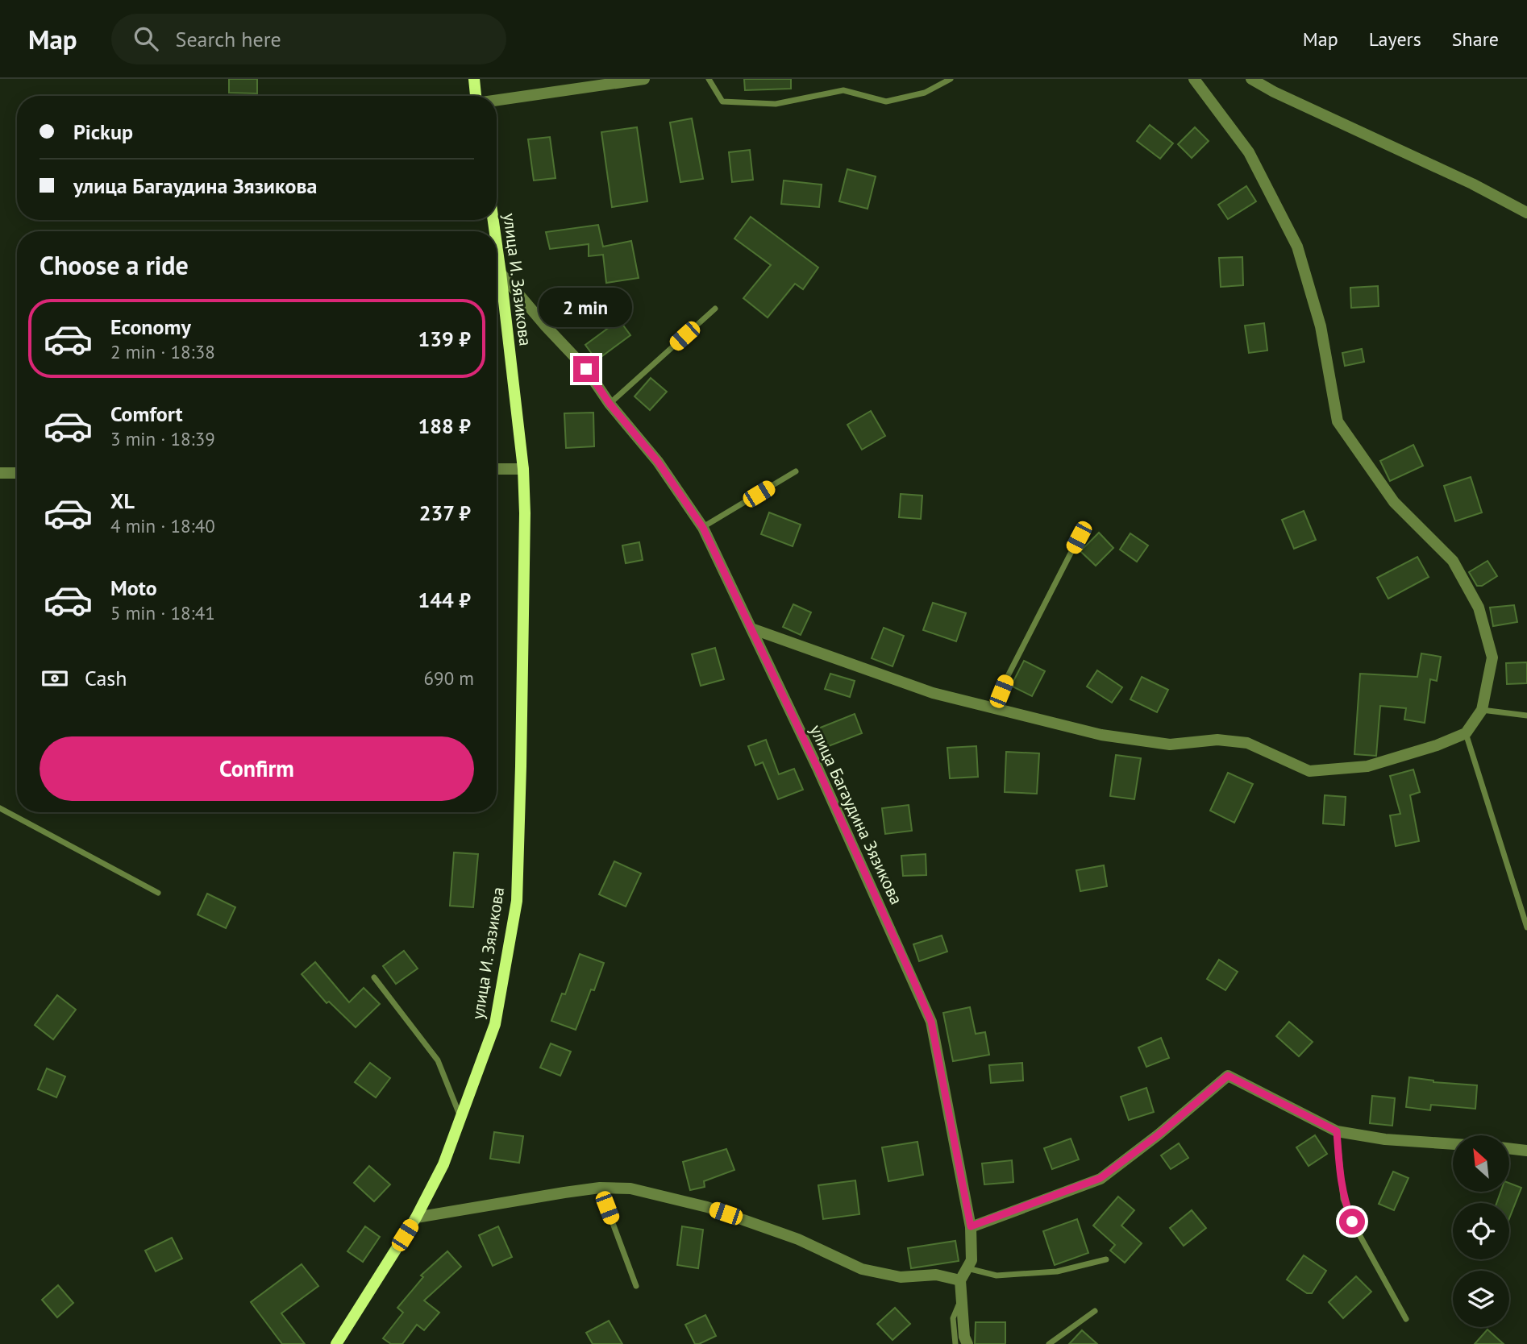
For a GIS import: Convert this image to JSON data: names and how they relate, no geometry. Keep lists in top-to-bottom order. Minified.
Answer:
{"streets":{"main road":["улица И. Зязикова"],"street":["улица Багаудина Зязикова"]},"crossings":[["улица И. Зязикова","улица Багаудина Зязикова"]],"north":"top left","page":{"header":"Map","search":"Search here","nav":["Map","Layers","Share"],"banner":["Pickup","улица Багаудина Зязикова"],"heading":"Choose a ride","bubble":"2 min","list":[{"name":"Economy","note":"2 min · 18:38","value":"139 ₽"},{"name":"Comfort","note":"3 min · 18:39","value":"188 ₽"},{"name":"XL","note":"4 min · 18:40","value":"237 ₽"},{"name":"Moto","note":"5 min · 18:41","value":"144 ₽"}],"pay":["Cash","690 m"],"buttons":"Confirm"}}
